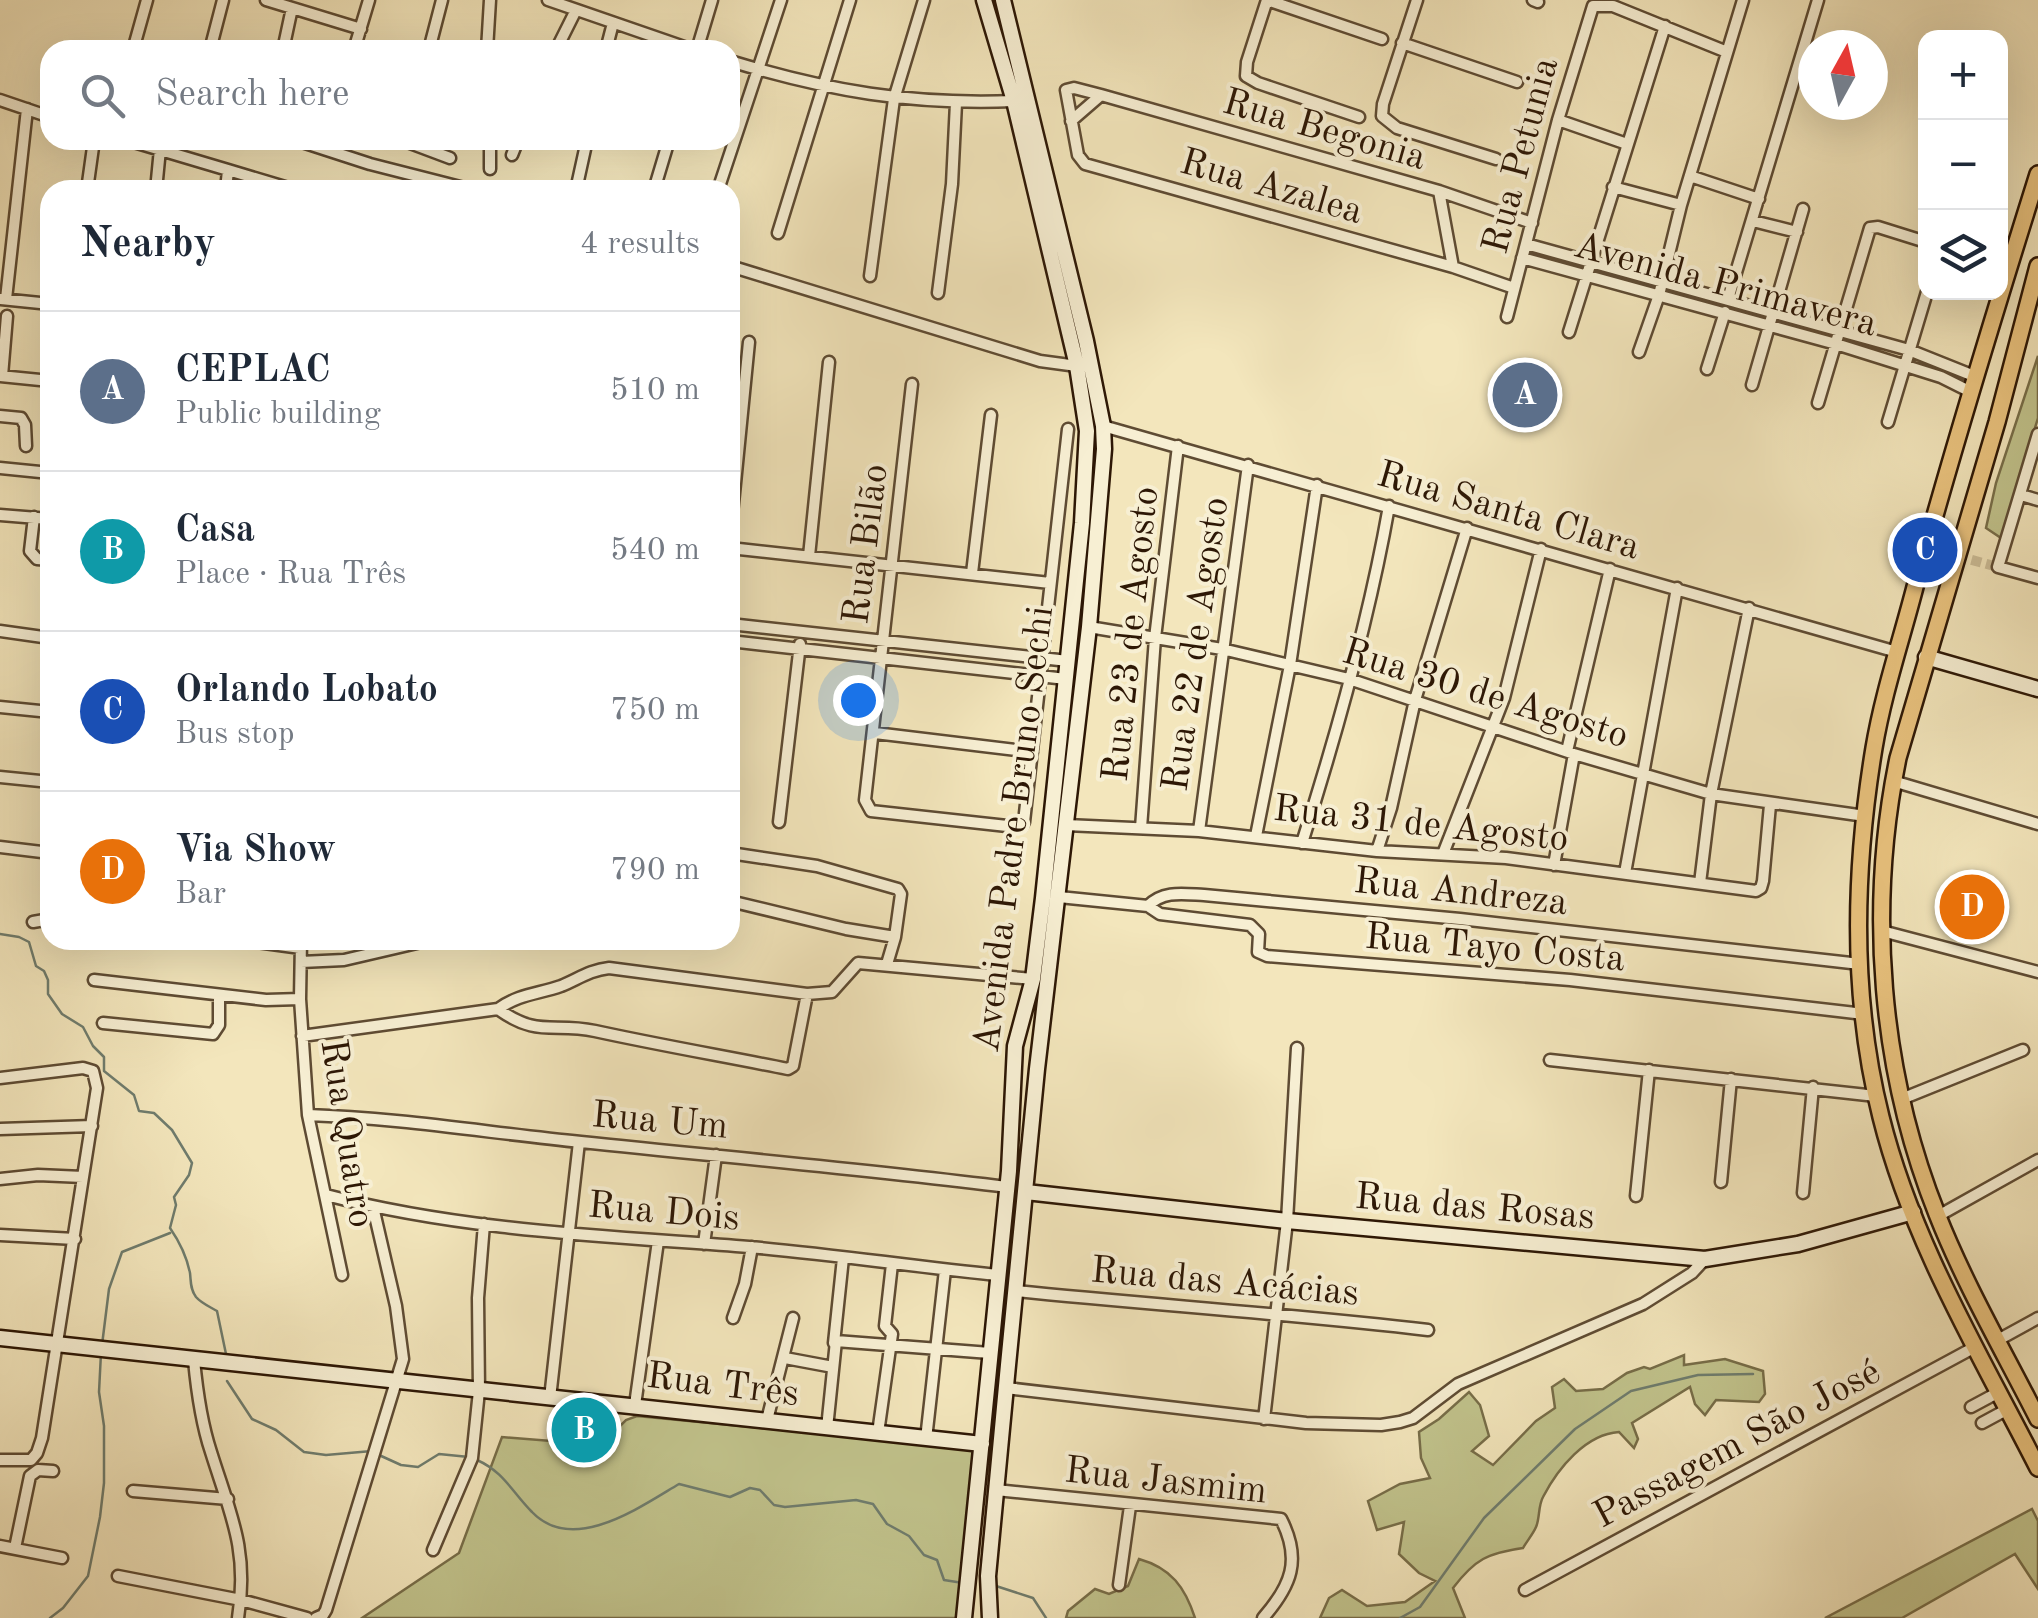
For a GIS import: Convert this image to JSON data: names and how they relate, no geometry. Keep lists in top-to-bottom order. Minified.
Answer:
{"streets":{"main road":["Avenida Padre Bruno Sechi","Rua das Rosas","Rua Três"],"street":["Rua Begonia","Rua Petunia","Rua Azalea","Avenida Primavera","Rua Santa Clara","Rua Bilão","Rua 23 de Agosto","Rua 22 de Agosto","Rua 30 de Agosto","Rua 31 de Agosto","Rua Andreza","Rua Tayo Costa","Rua Um","Rua Quatro","Rua Dois","Rua das Acácias","Passagem São José","Rua Jasmim"]},"crossings":[["Rua Begonia","Rua Petunia"],["Rua Begonia","Rua Azalea"],["Rua Petunia","Rua Azalea"],["Rua Petunia","Avenida Primavera"],["Rua Santa Clara","Rua 23 de Agosto"],["Rua Santa Clara","Rua 22 de Agosto"],["Rua Santa Clara","Avenida Padre Bruno Sechi"],["Rua 23 de Agosto","Rua 30 de Agosto"],["Rua 23 de Agosto","Rua 31 de Agosto"],["Rua 22 de Agosto","Rua 30 de Agosto"],["Rua 22 de Agosto","Rua 31 de Agosto"],["Rua 30 de Agosto","Rua 31 de Agosto"],["Rua 30 de Agosto","Avenida Padre Bruno Sechi"],["Rua 31 de Agosto","Avenida Padre Bruno Sechi"],["Avenida Padre Bruno Sechi","Rua Andreza"],["Avenida Padre Bruno Sechi","Rua Um"],["Avenida Padre Bruno Sechi","Rua das Rosas"],["Avenida Padre Bruno Sechi","Rua Dois"],["Avenida Padre Bruno Sechi","Rua das Acácias"],["Avenida Padre Bruno Sechi","Rua Três"],["Avenida Padre Bruno Sechi","Rua Jasmim"],["Rua Andreza","Rua Tayo Costa"],["Rua Um","Rua Quatro"],["Rua Quatro","Rua Dois"]],"north":"top","page":{"map_buttons":["+","−"],"search":"Search here","heading":["Nearby","4 results"],"list":[{"mark":"A","name":"CEPLAC","note":"Public building","value":"510 m"},{"mark":"B","name":"Casa","note":"Place · Rua Três","value":"540 m"},{"mark":"C","name":"Orlando Lobato","note":"Bus stop","value":"750 m"},{"mark":"D","name":"Via Show","note":"Bar","value":"790 m"}],"pins":["A","C","D","B"]}}
